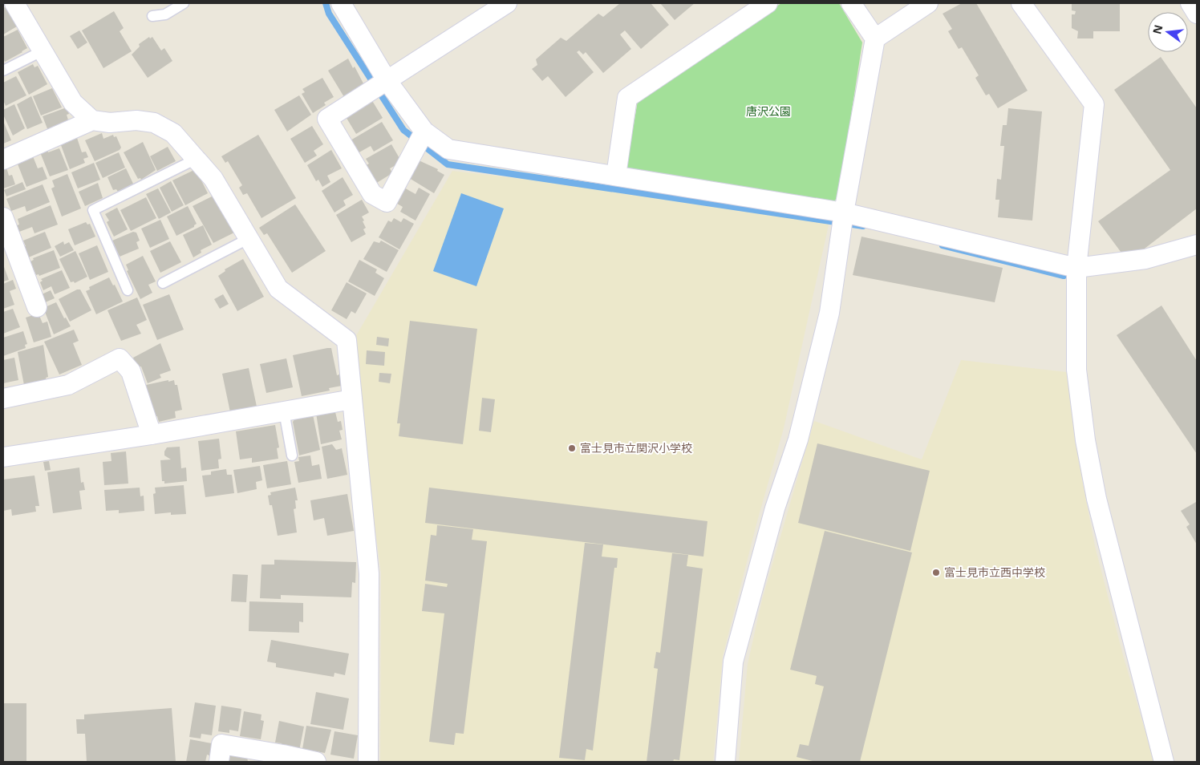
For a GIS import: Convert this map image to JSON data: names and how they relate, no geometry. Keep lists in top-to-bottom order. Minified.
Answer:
{"parks":["唐沢公園"],"places":["富士見市立関沢小学校","富士見市立西中学校"],"north":"left"}
